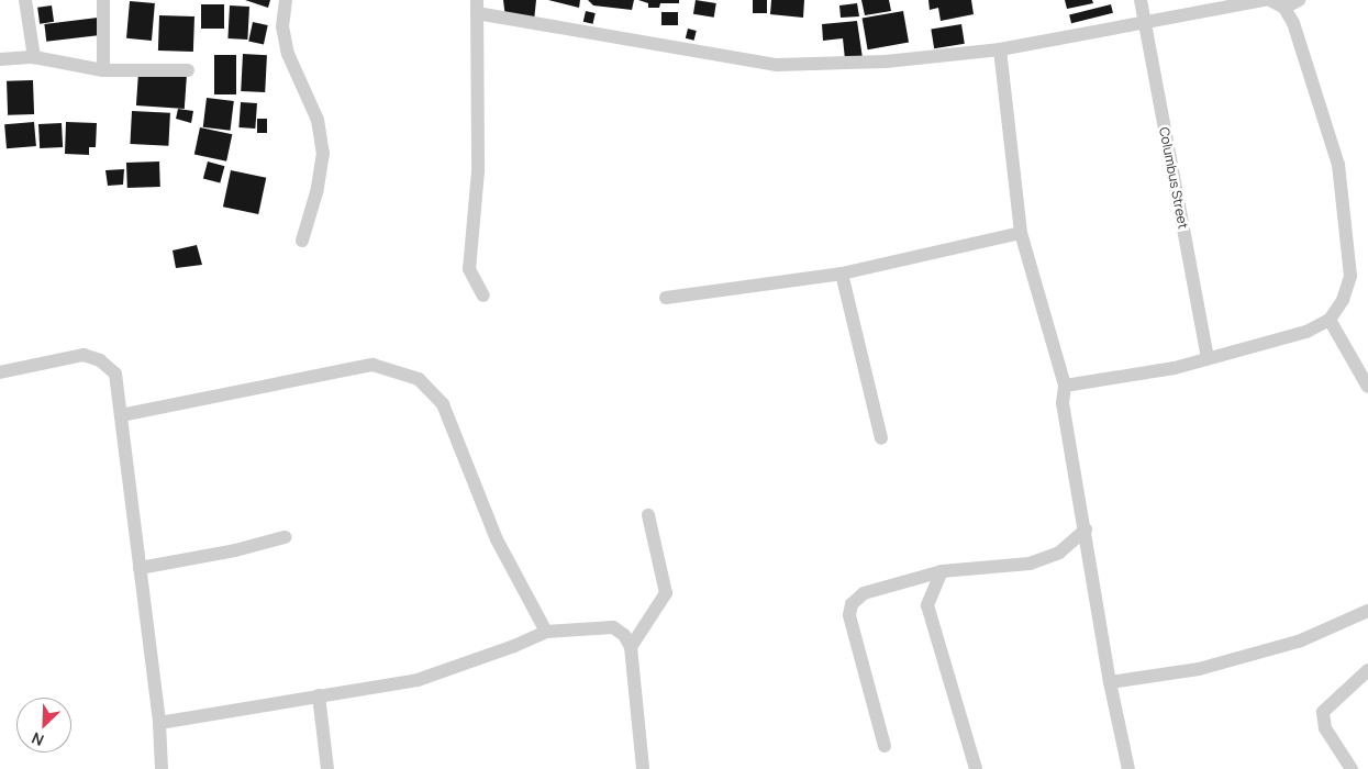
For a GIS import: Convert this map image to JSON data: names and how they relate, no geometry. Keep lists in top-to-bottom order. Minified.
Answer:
{"streets":{"street":["Columbus Street"]},"north":"bottom left"}
